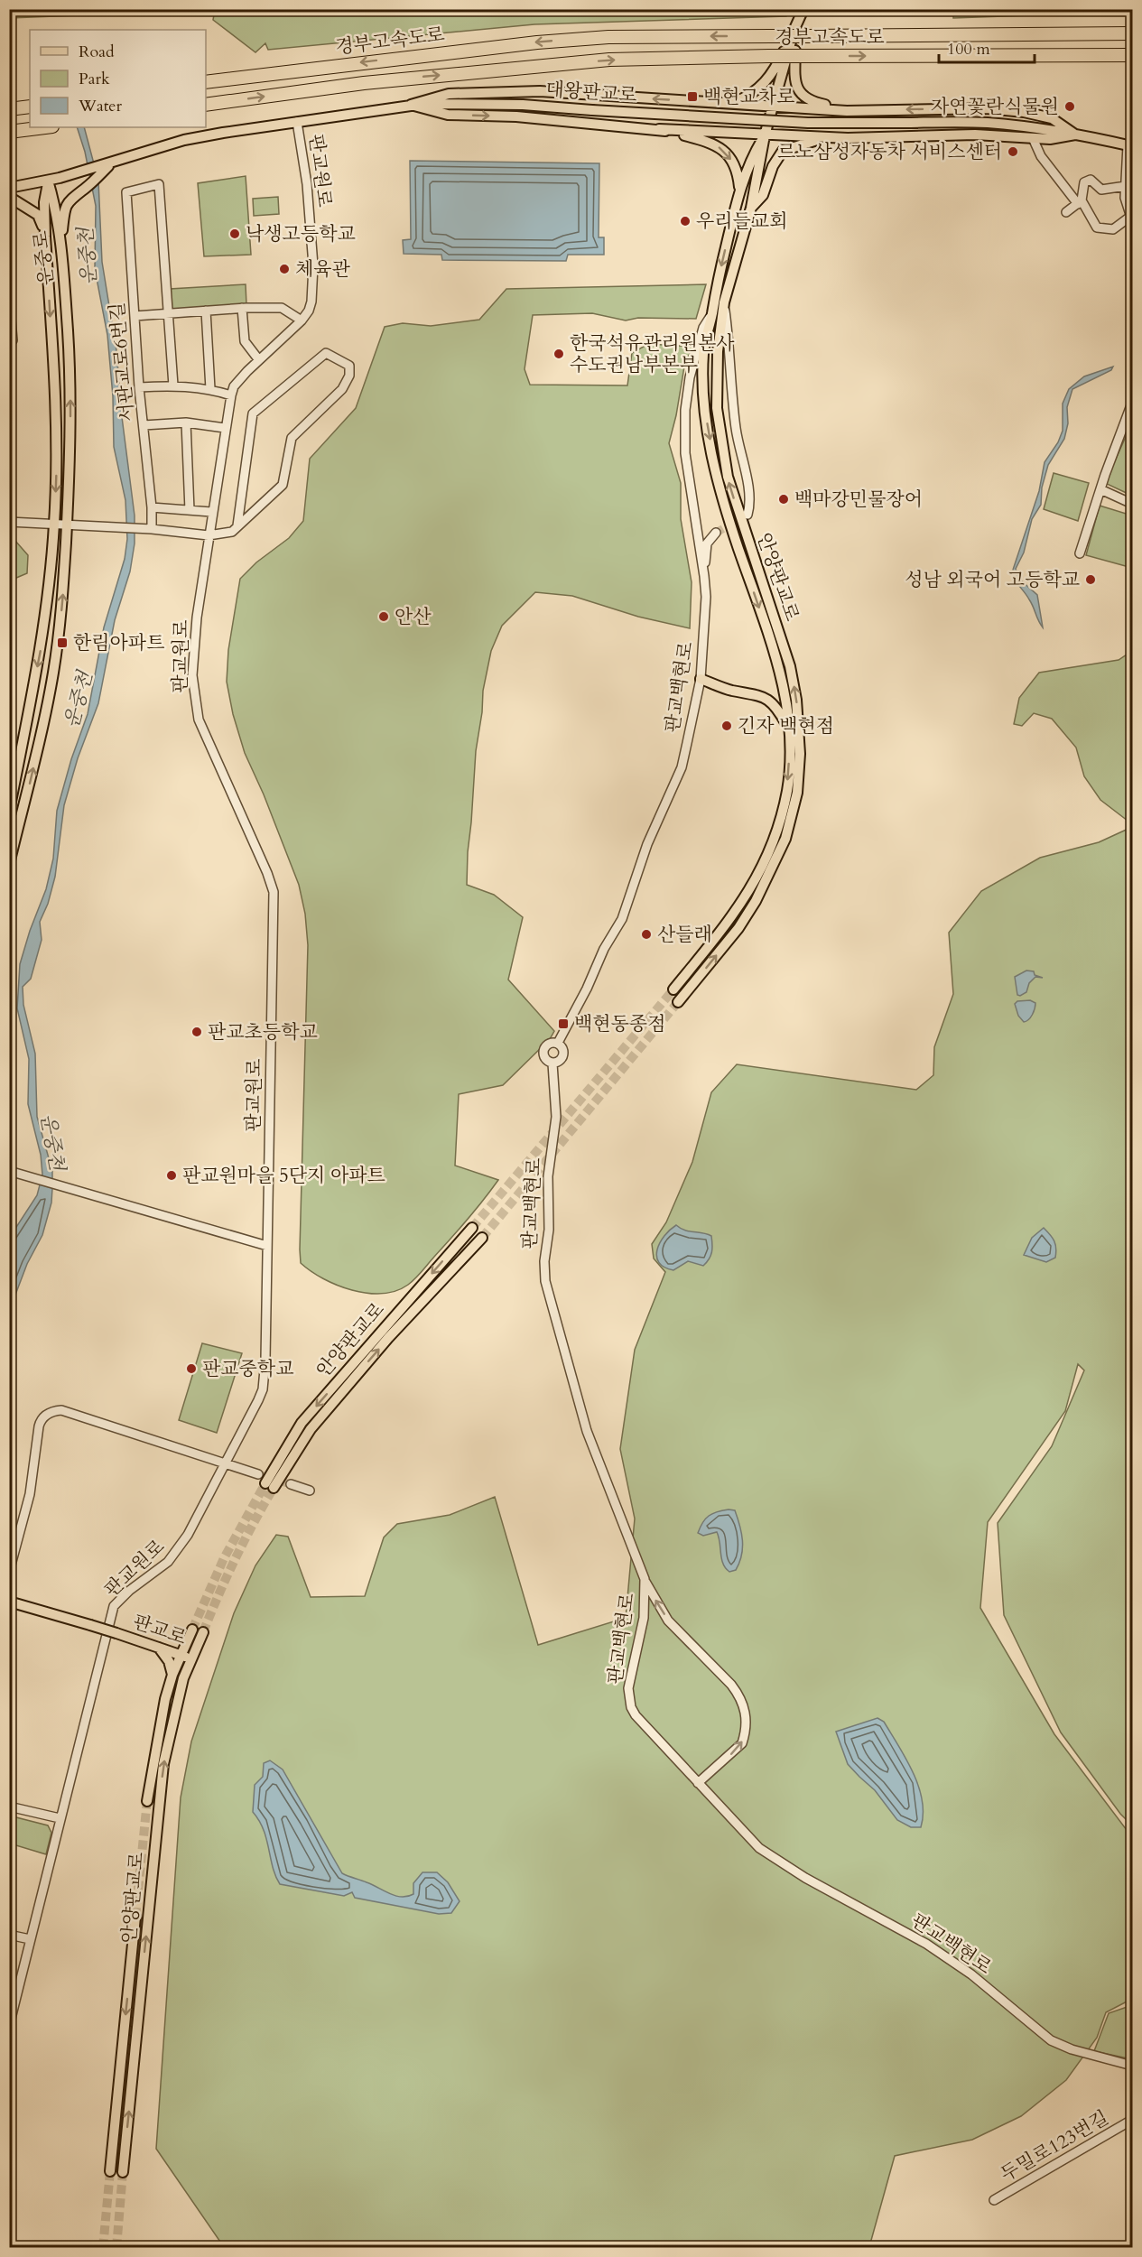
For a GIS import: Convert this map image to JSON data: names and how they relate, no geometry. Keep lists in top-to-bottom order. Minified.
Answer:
{"streets":{"highway":["경부고속도로"],"main road":["대왕판교로","운중로","안양판교로","판교로"],"street":["판교원로","서판교로6번길","판교백현로","두밀로123번길"]},"crossings":[["대왕판교로","판교원로"],["대왕판교로","운중로"],["대왕판교로","안양판교로"],["안양판교로","판교백현로"],["안양판교로","판교로"]],"water":["운중천"],"places":{"transit":["백현교차로","한림아파트","백현동종점"],"other":["자연꽃란식물원","르노삼성자동차 서비스센터","우리들교회","낙생고등학교","체육관","한국석유관리원본사 수도권남부본부","백마강민물장어","성남 외국어 고등학교","안산","긴자 백현점","산들래","판교초등학교","판교원마을 5단지 아파트","판교중학교"]},"legend":["Road","Park","Water"],"scale_bar":"100 m"}
